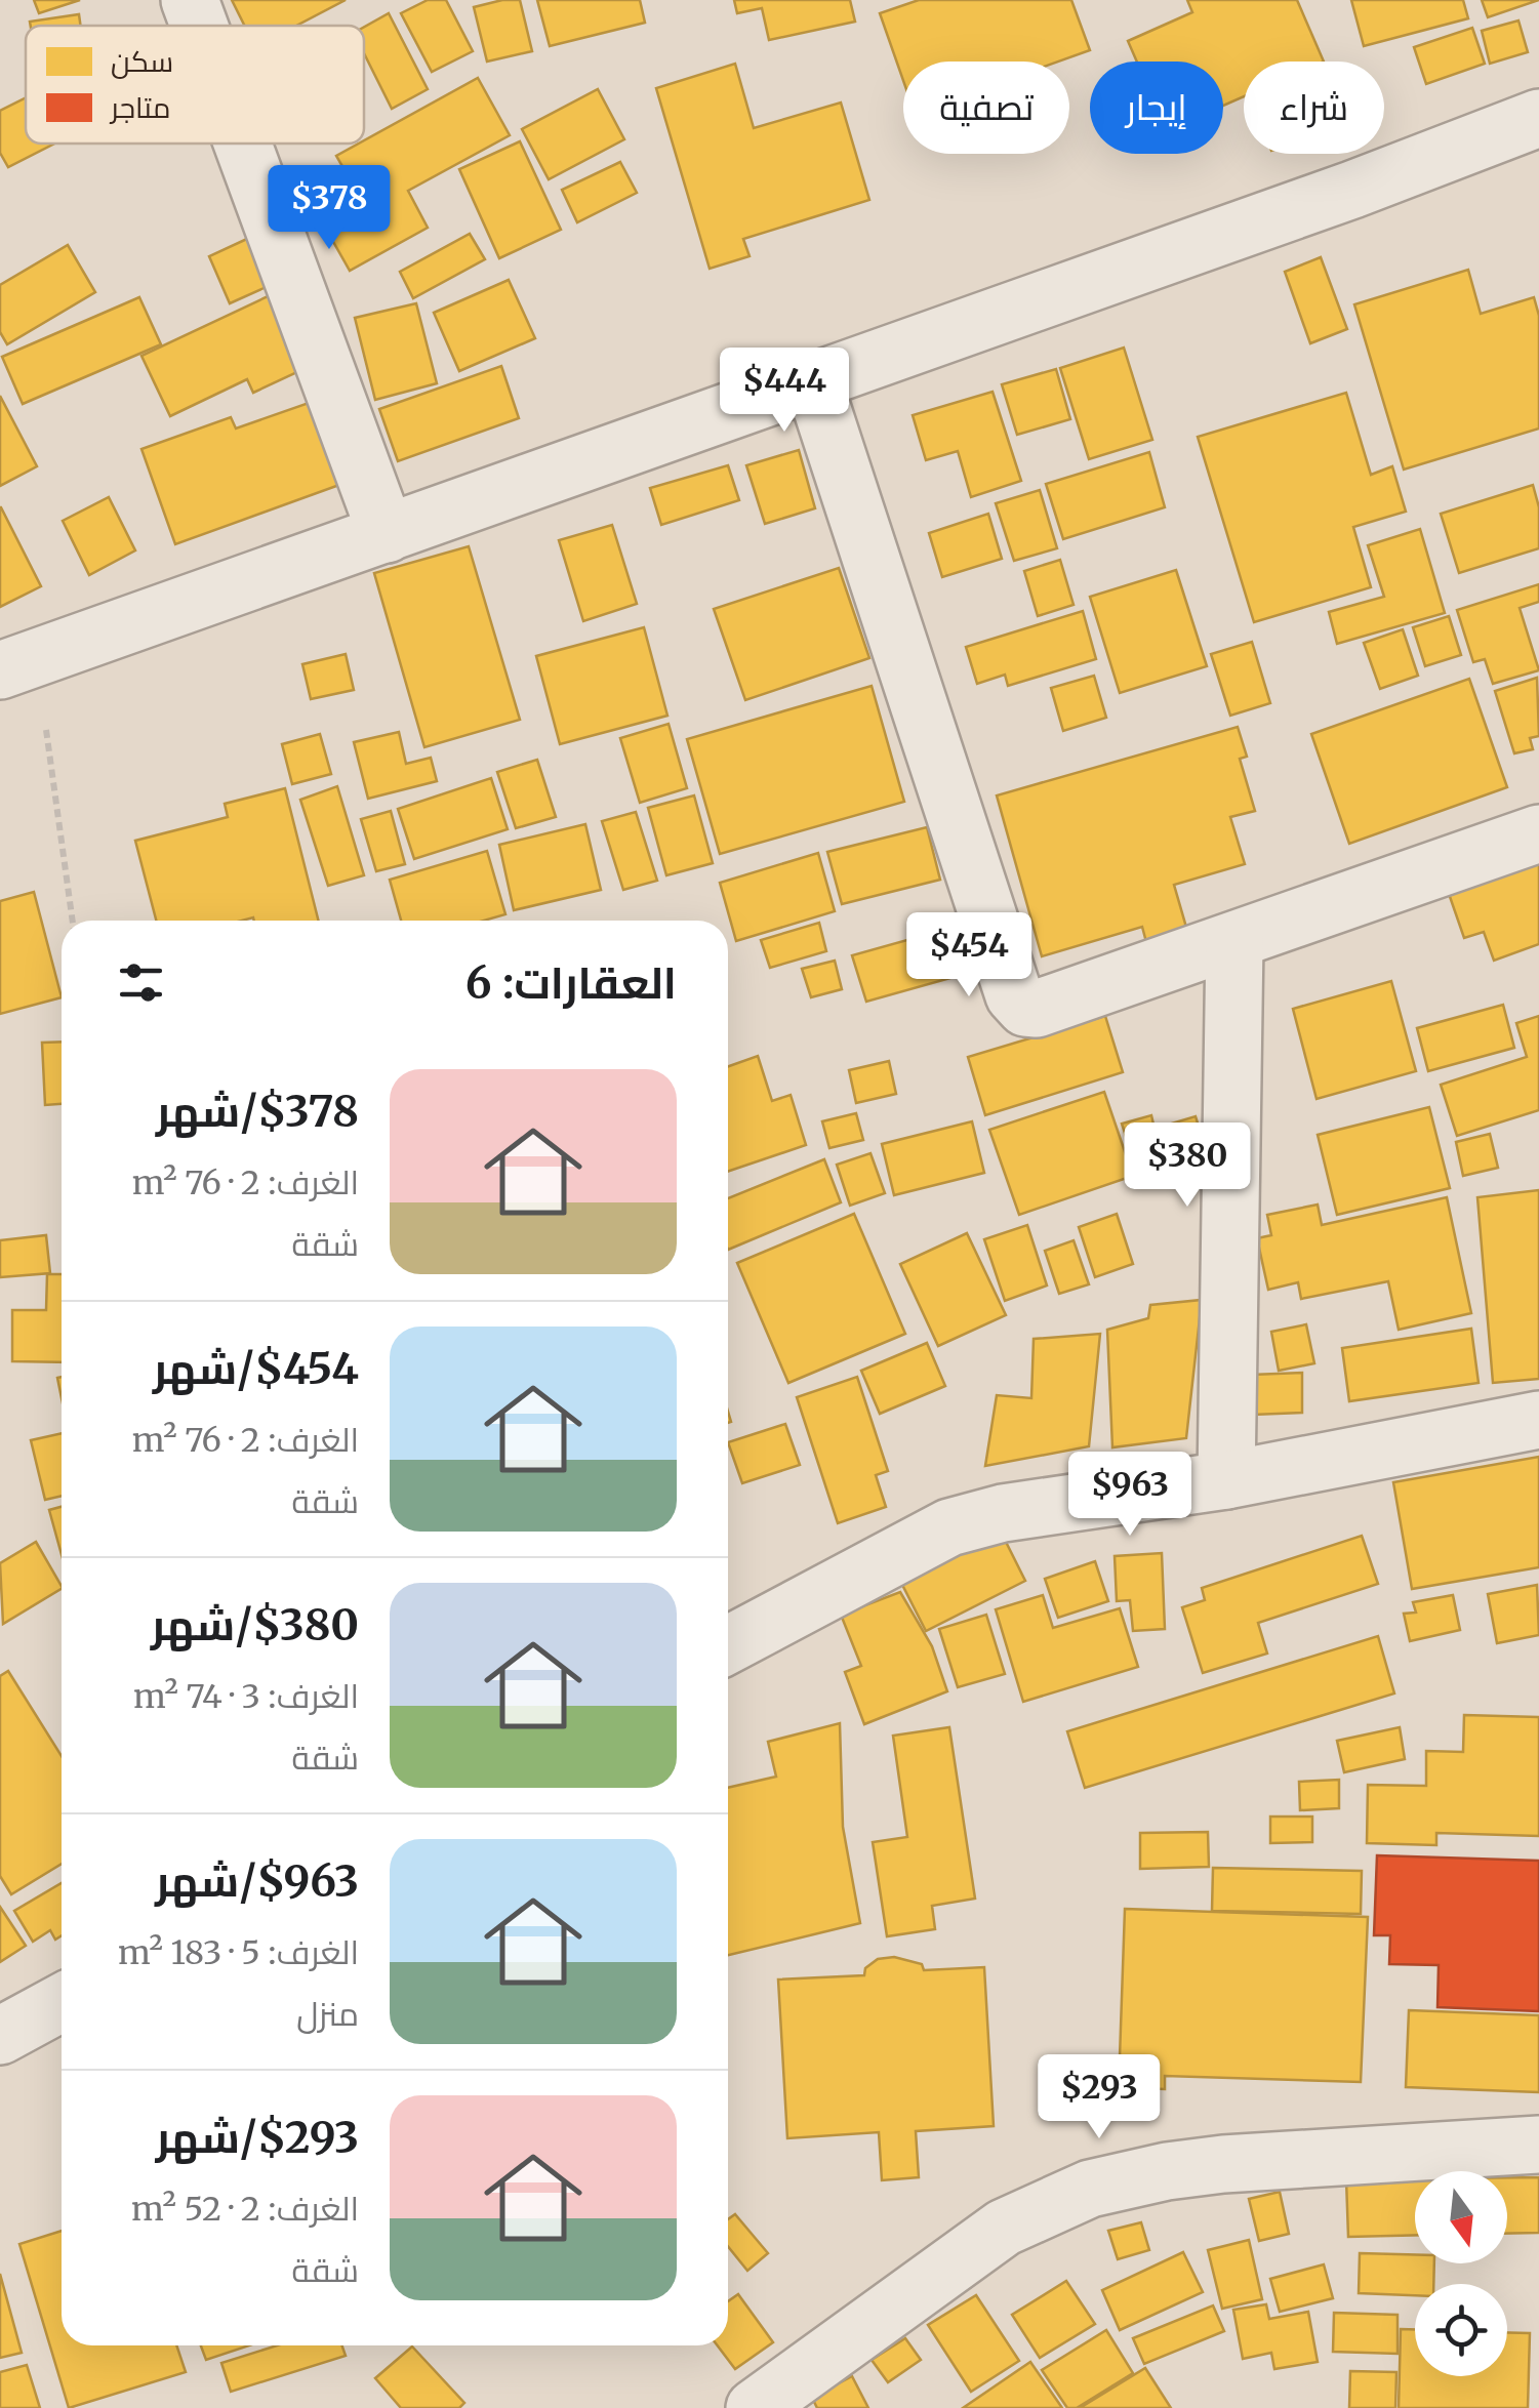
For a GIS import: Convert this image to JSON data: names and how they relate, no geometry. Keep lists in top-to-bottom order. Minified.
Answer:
{"legend":["سكن","متاجر"],"north":"bottom","page":{"chip":["شراء","إيجار","تصفية"],"price":["$378","$444","$454","$380","$963","$293"],"heading":"العقارات: 6","list":[{"name":"$378/شهر","note":"الغرف: 2 · 76 m² · شقة"},{"name":"$454/شهر","note":"الغرف: 2 · 76 m² · شقة"},{"name":"$380/شهر","note":"الغرف: 3 · 74 m² · شقة"},{"name":"$963/شهر","note":"الغرف: 5 · 183 m² · منزل"},{"name":"$293/شهر","note":"الغرف: 2 · 52 m² · شقة"}]}}
